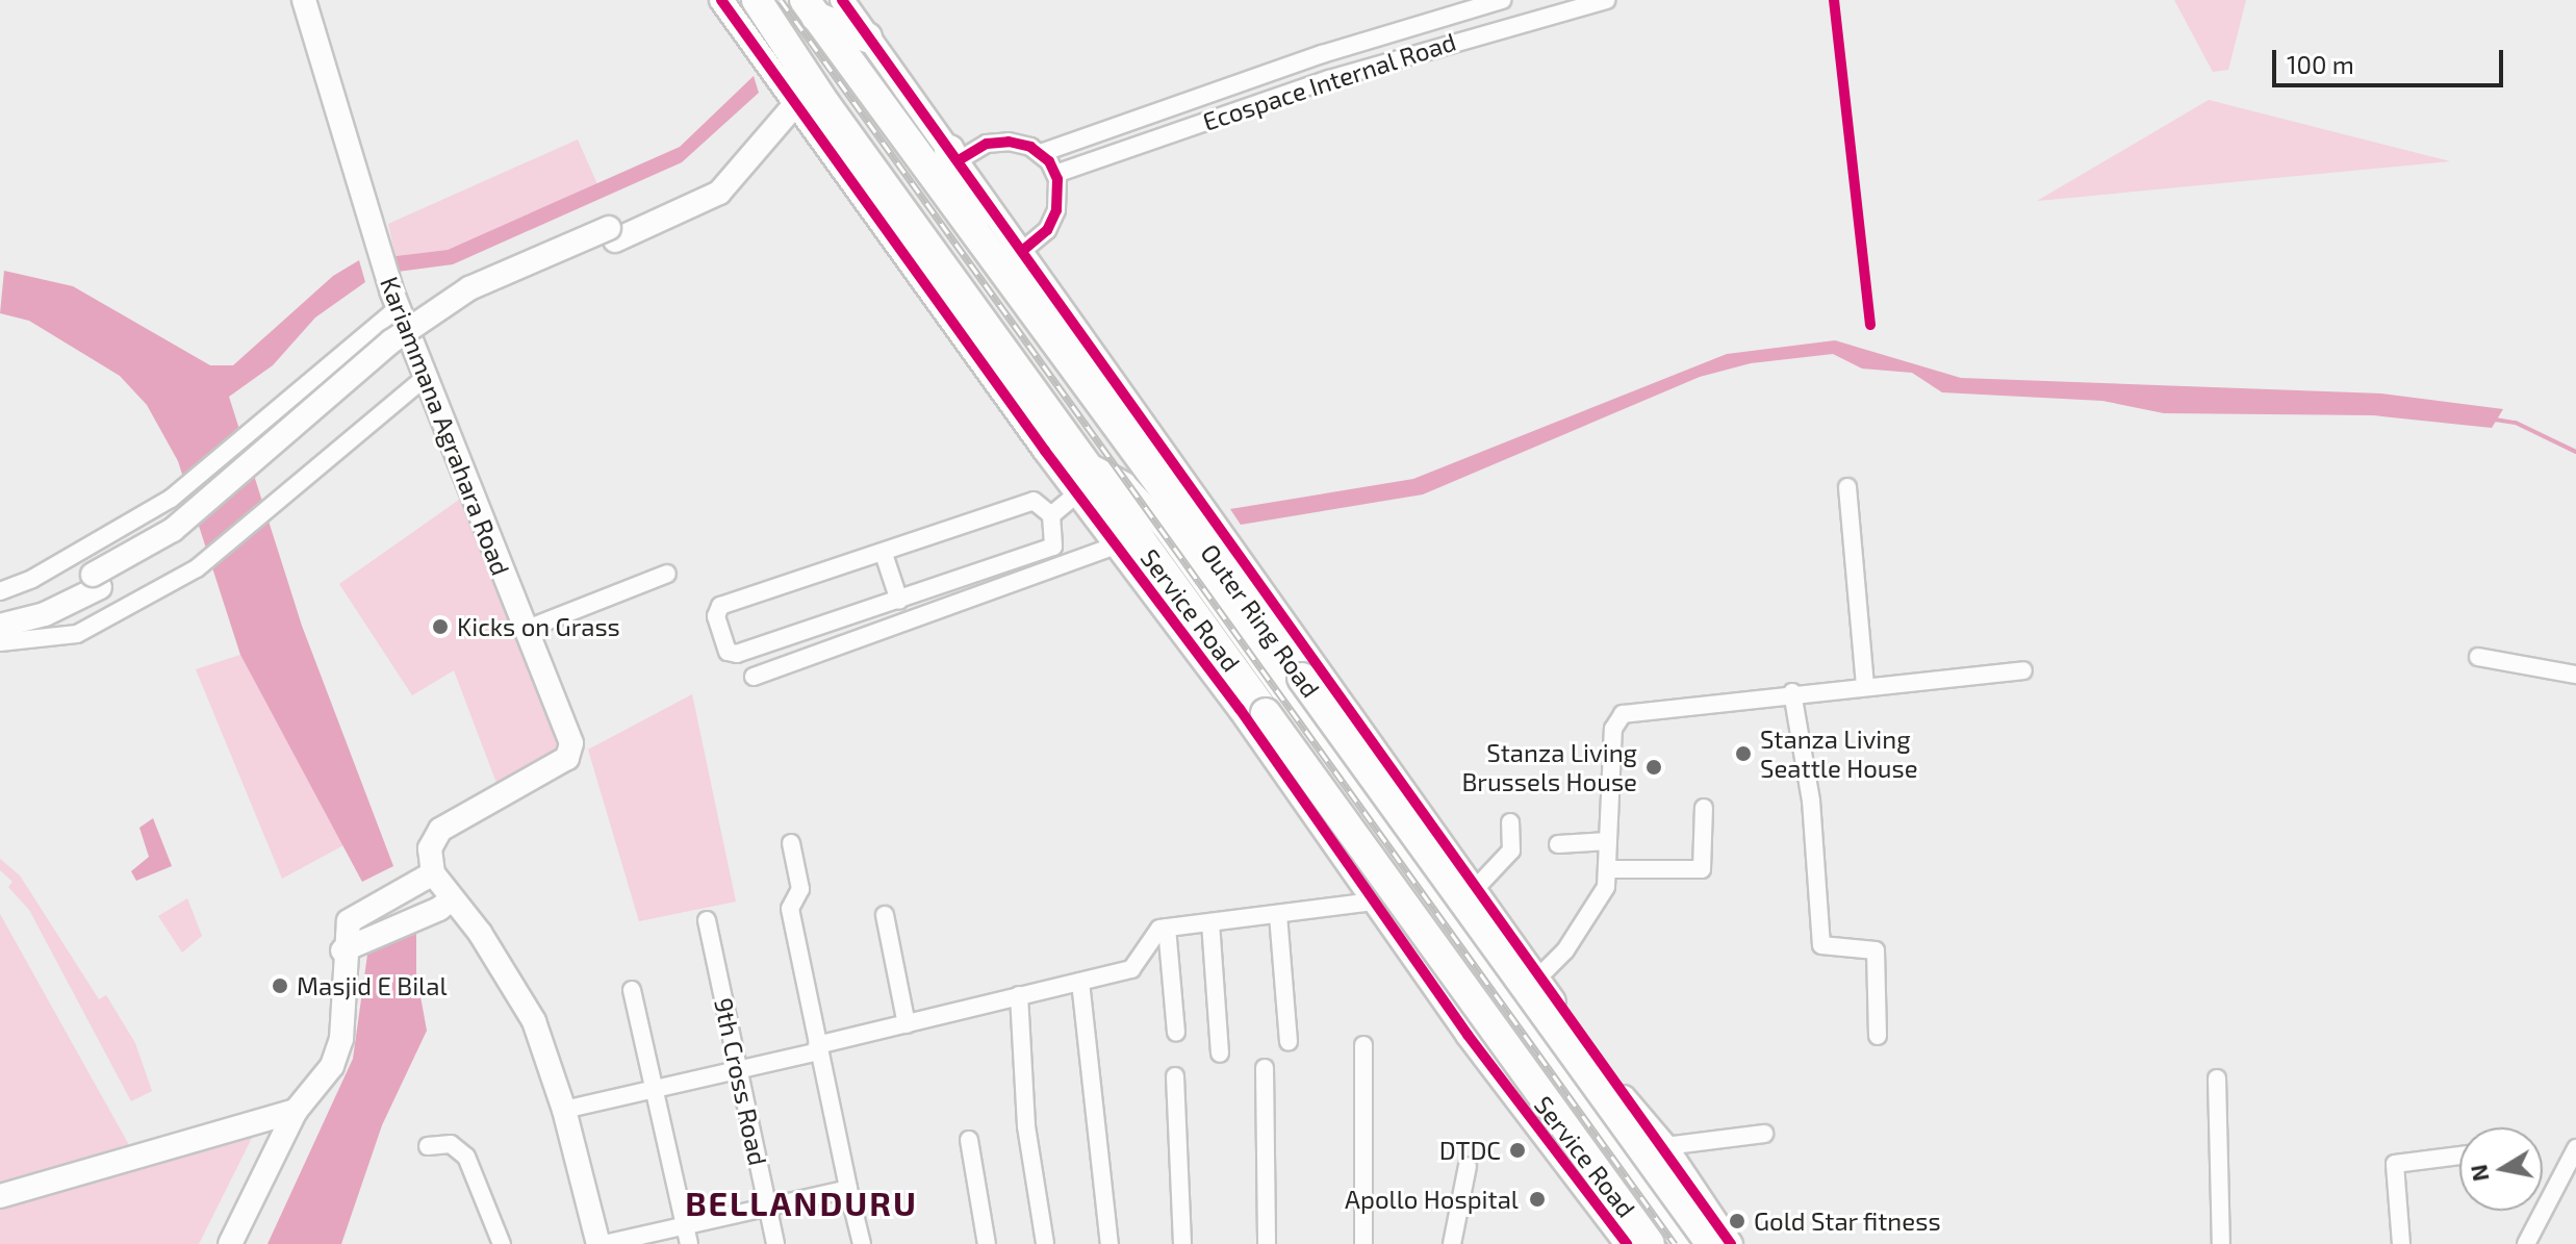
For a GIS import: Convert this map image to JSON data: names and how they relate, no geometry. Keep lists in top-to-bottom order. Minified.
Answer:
{"streets":{"highway":["Outer Ring Road"],"street":["Ecospace Internal Road","Kariammana Agrahara Road","Service Road","9th Cross Road"]},"crossings":[["Service Road","Outer Ring Road"]],"districts":["BELLANDURU"],"places":["Kicks on Grass","Stanza Living Seattle House","Stanza Living Brussels House","Masjid E Bilal","DTDC","Apollo Hospital","Gold Star fitness"],"scale_bar":"100 m","north":"left"}
